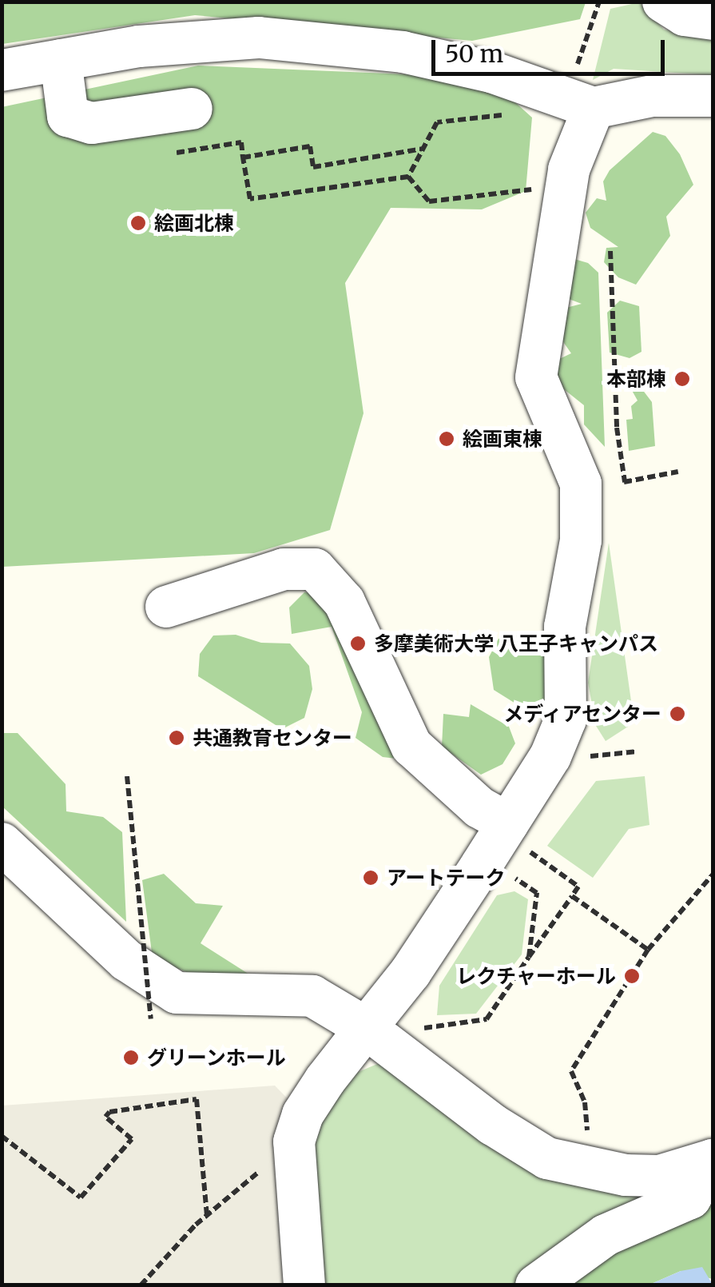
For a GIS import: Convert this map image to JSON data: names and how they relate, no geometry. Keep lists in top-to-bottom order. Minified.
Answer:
{"places":["絵画北棟","本部棟","絵画東棟","多摩美術大学 八王子キャンパス","メディアセンター","共通教育センター","アートテーク","レクチャーホール","グリーンホール"],"scale_bar":"50 m"}
